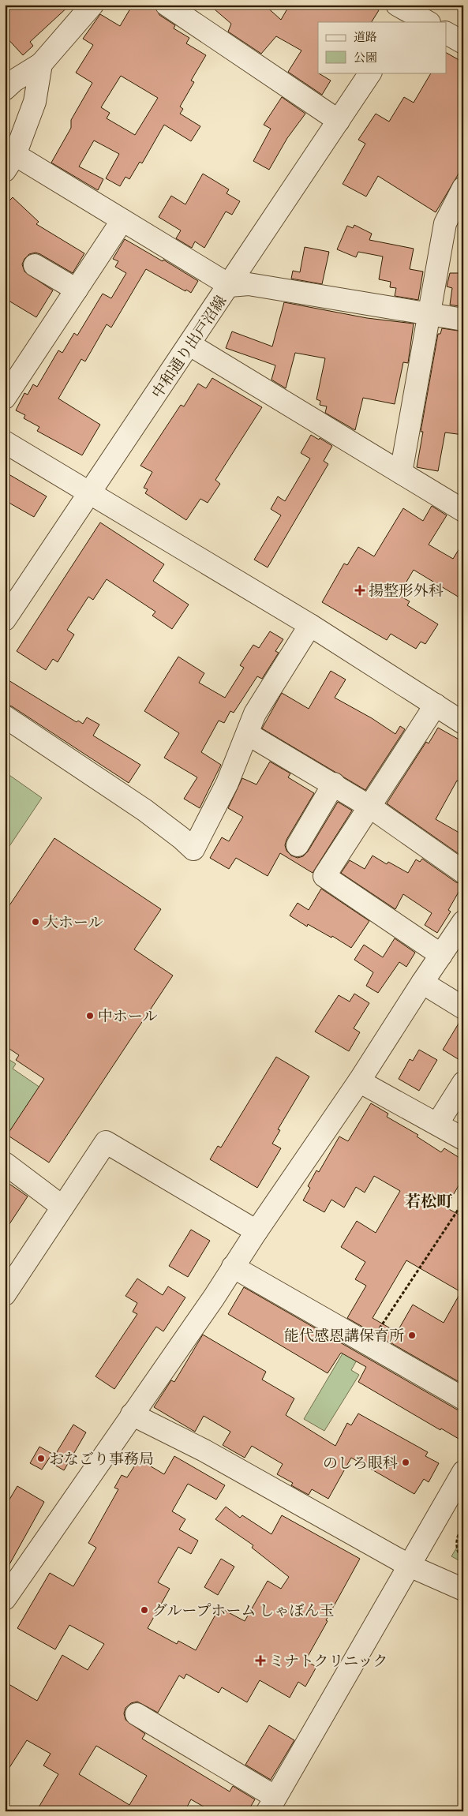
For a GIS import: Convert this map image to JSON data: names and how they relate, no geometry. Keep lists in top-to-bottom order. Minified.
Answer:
{"streets":{"street":["中和通り出戸沼線"]},"districts":["若松町"],"places":{"health":["揚整形外科","ミナトクリニック"],"other":["大ホール","中ホール","能代感恩講保育所","おなごり事務局","のしろ眼科","グループホーム しゃぼん玉"]},"legend":["道路","公園"]}
